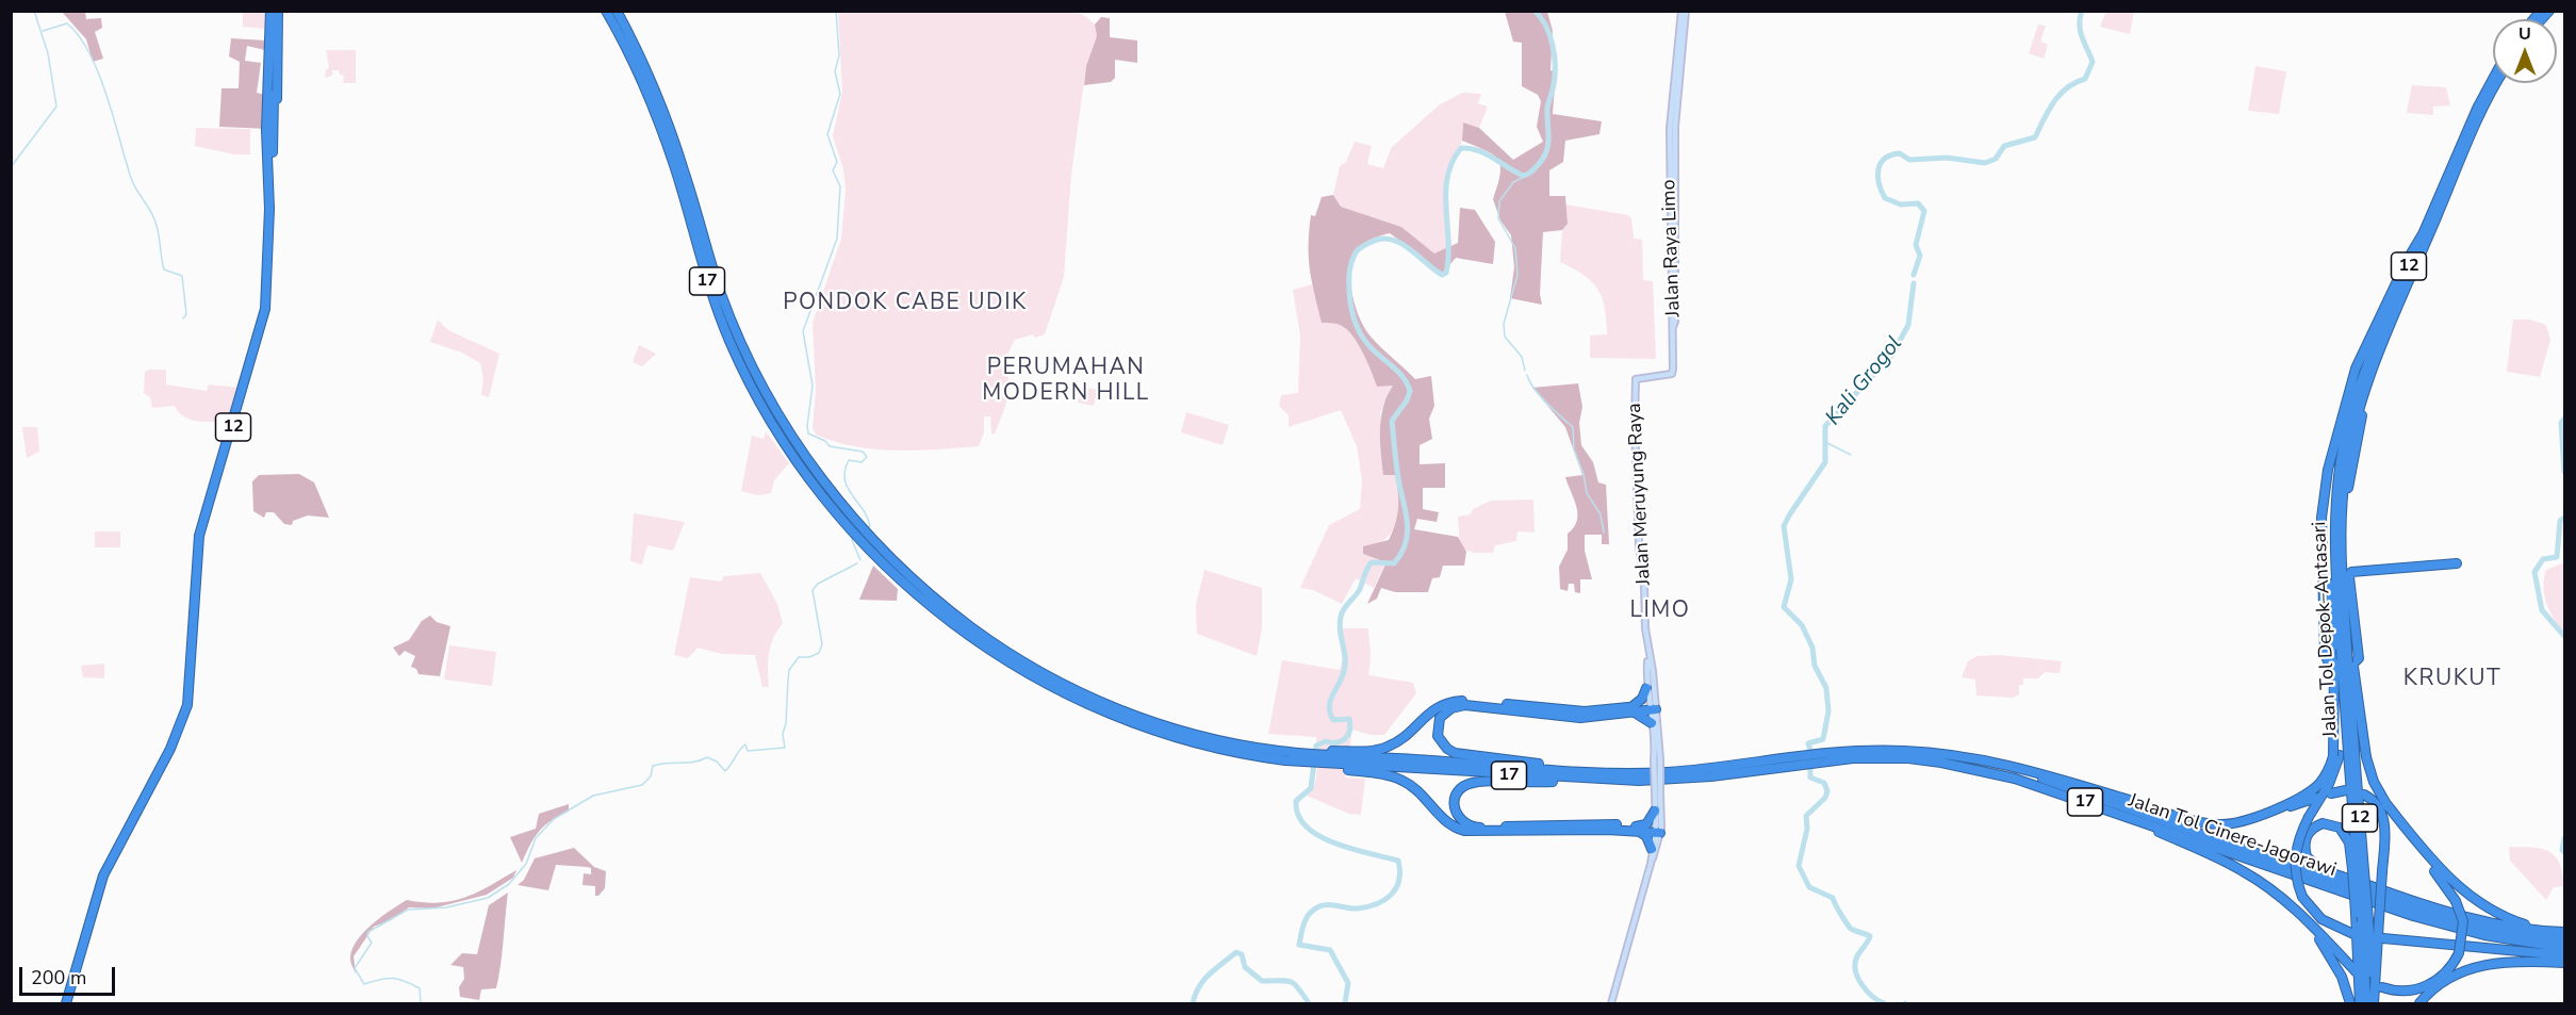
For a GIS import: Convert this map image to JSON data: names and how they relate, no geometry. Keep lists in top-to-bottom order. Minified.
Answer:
{"streets":{"highway":["12","17","Jalan Tol Depok–Antasari","Jalan Tol Cinere-Jagorawi"],"main road":["Jalan Raya Limo","Jalan Meruyung Raya"]},"crossings":[["Jalan Raya Limo","Jalan Meruyung Raya"],["17","Jalan Tol Cinere-Jagorawi"]],"districts":["PONDOK CABE UDIK","PERUMAHAN MODERN HILL","LIMO","KRUKUT"],"water":["Kali Grogol"],"scale_bar":"200 m","north":"top"}
